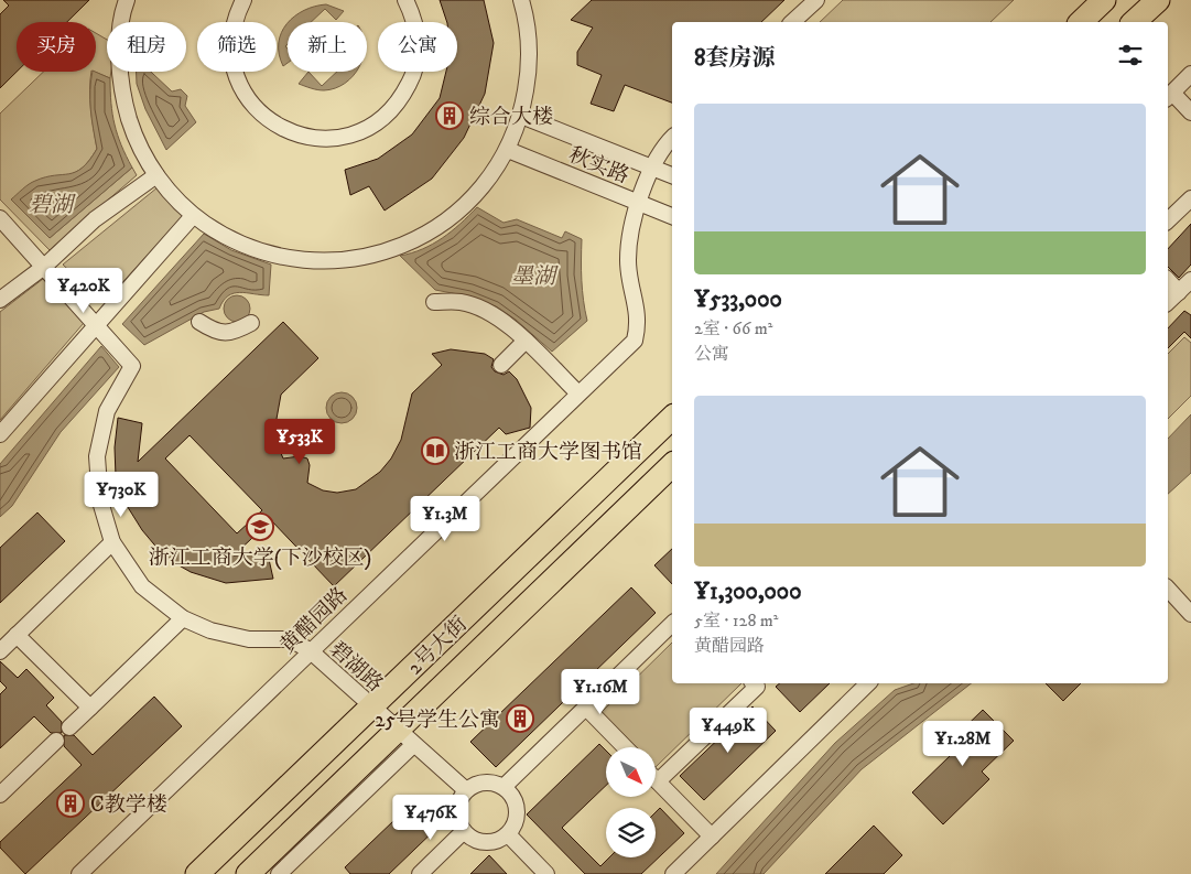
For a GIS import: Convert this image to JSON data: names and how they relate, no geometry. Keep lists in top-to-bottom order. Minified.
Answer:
{"streets":{"main road":["2号大街"],"street":["秋实路","黄醋园路","碧湖路"]},"crossings":[["秋实路","黄醋园路"],["黄醋园路","碧湖路"],["2号大街","碧湖路"]],"water":["碧湖","墨湖"],"places":{"building":["综合大楼","25号学生公寓","C教学楼"],"library":["浙江工商大学图书馆"],"school or university":["浙江工商大学(下沙校区)"]},"north":"bottom right","page":{"chip":["买房","租房","筛选","新上","公寓"],"heading":"8套房源","list":[{"name":"¥533,000","note":"2室 · 66 m² · 公寓"},{"name":"¥1,300,000","note":"5室 · 128 m² · 黄醋园路"}],"price":["¥420K","¥533K","¥730K","¥1.3M","¥1.16M","¥449K","¥1.28M","¥476K"]}}
